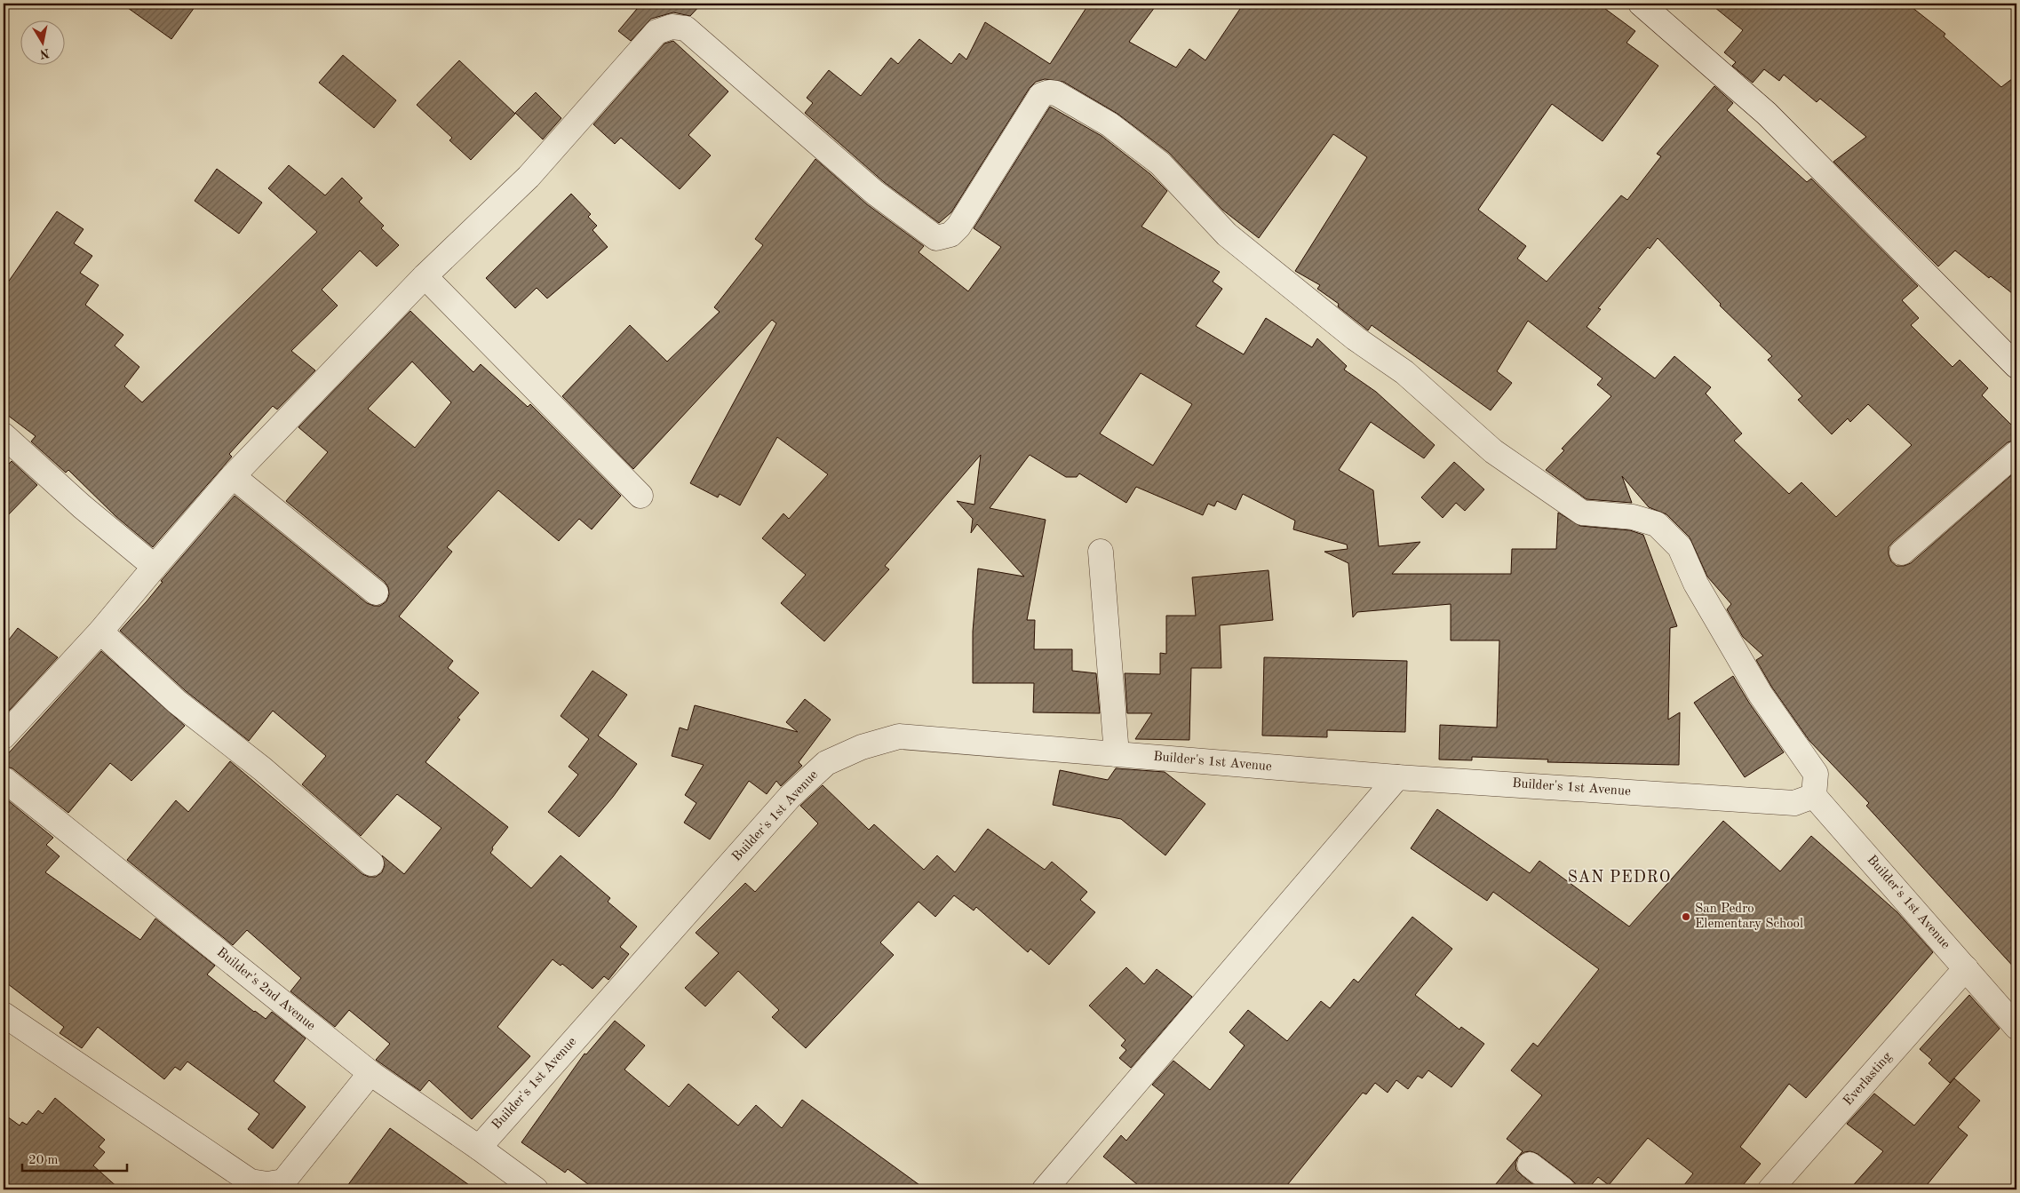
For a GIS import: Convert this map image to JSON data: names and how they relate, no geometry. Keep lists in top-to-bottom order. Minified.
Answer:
{"streets":{"street":["Builder's 1st Avenue","Builder's 2nd Avenue","Everlasting"]},"crossings":[["Builder's 1st Avenue","Builder's 2nd Avenue"],["Builder's 1st Avenue","Everlasting"]],"districts":["SAN PEDRO"],"places":["San Pedro Elementary School"],"scale_bar":"20 m","north":"bottom"}
